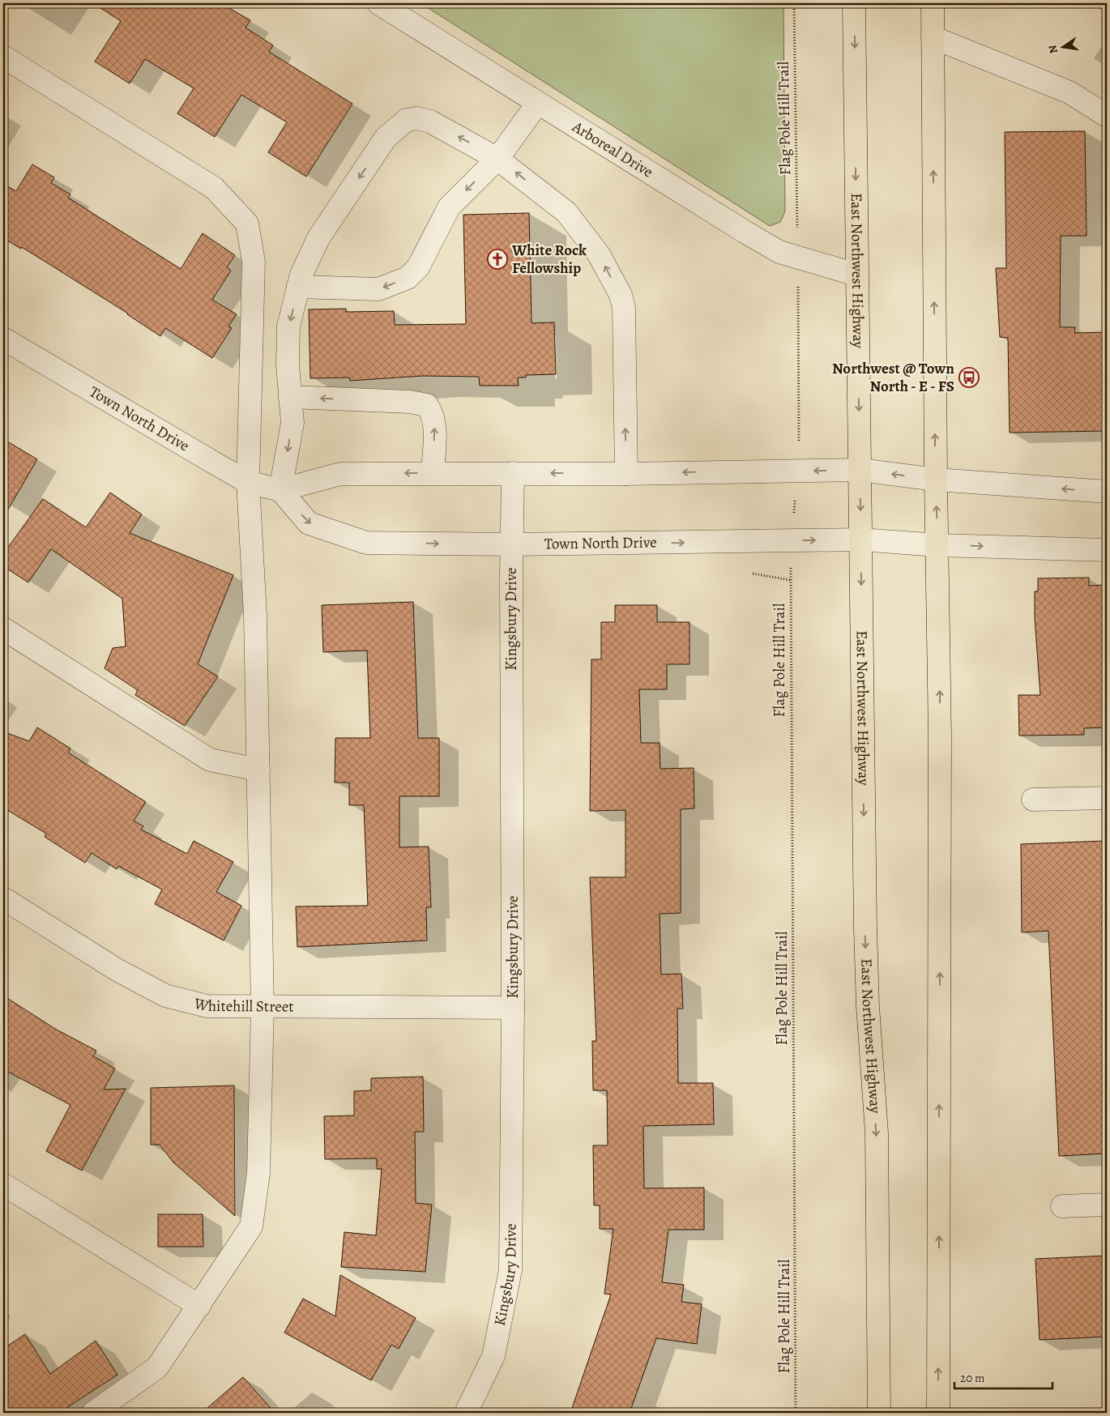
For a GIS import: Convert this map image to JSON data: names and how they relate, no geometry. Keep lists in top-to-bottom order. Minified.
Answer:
{"streets":{"main road":["East Northwest Highway"],"street":["Arboreal Drive","Town North Drive","Kingsbury Drive","Whitehill Street"],"path":["Flag Pole Hill Trail"]},"crossings":[["Flag Pole Hill Trail","Town North Drive"],["Arboreal Drive","East Northwest Highway"],["East Northwest Highway","Town North Drive"],["Town North Drive","Kingsbury Drive"],["Kingsbury Drive","Whitehill Street"]],"places":{"church":["White Rock Fellowship"],"bus stop":["Northwest @ Town North - E - FS"]},"scale_bar":"20 m","north":"left"}
